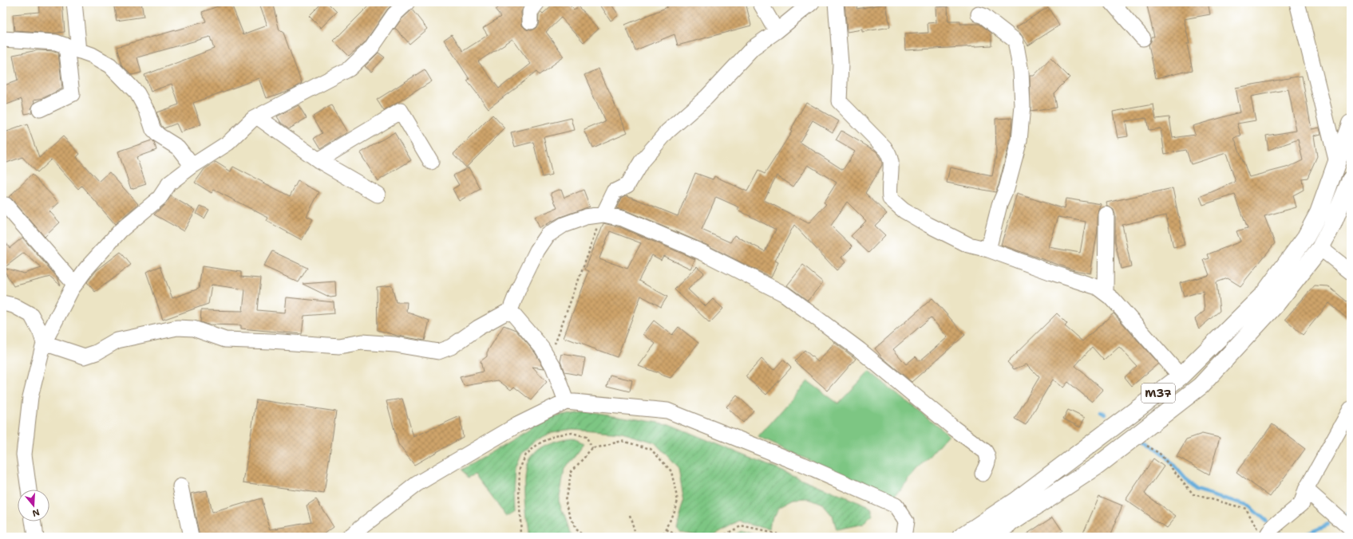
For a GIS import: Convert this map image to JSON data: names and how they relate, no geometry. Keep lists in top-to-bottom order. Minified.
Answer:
{"streets":{"main road":["M37"]},"north":"bottom"}
